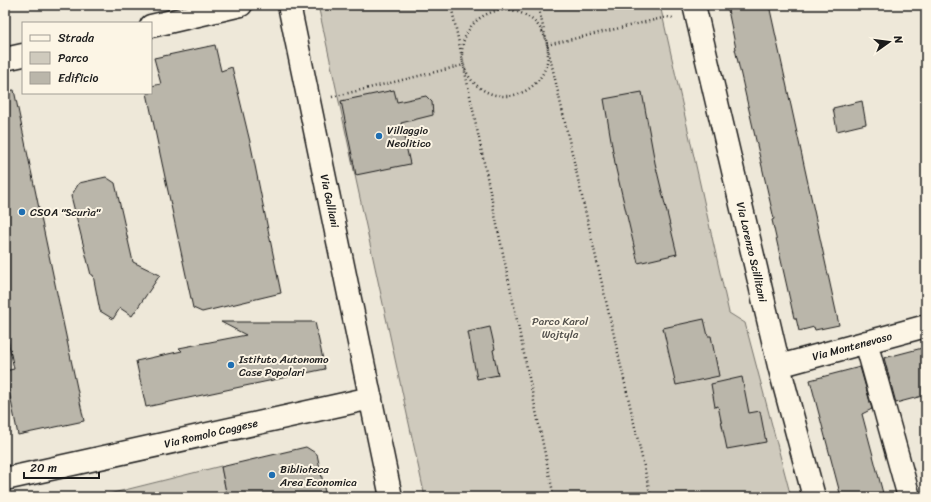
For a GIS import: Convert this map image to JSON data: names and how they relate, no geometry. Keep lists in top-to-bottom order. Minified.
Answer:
{"streets":{"street":["Via Galliani","Via Lorenzo Scillitani","Via Montenevoso","Via Romolo Caggese"]},"crossings":[["Via Galliani","Via Romolo Caggese"],["Via Lorenzo Scillitani","Via Montenevoso"]],"parks":["Parco Karol Wojtyla"],"places":["Villaggio Neolitico","CSOA \"Scurìa\"","Istituto Autonomo Case Popolari","Biblioteca Area Economica"],"legend":["Strada","Parco","Edificio"],"scale_bar":"20 m","north":"right"}
